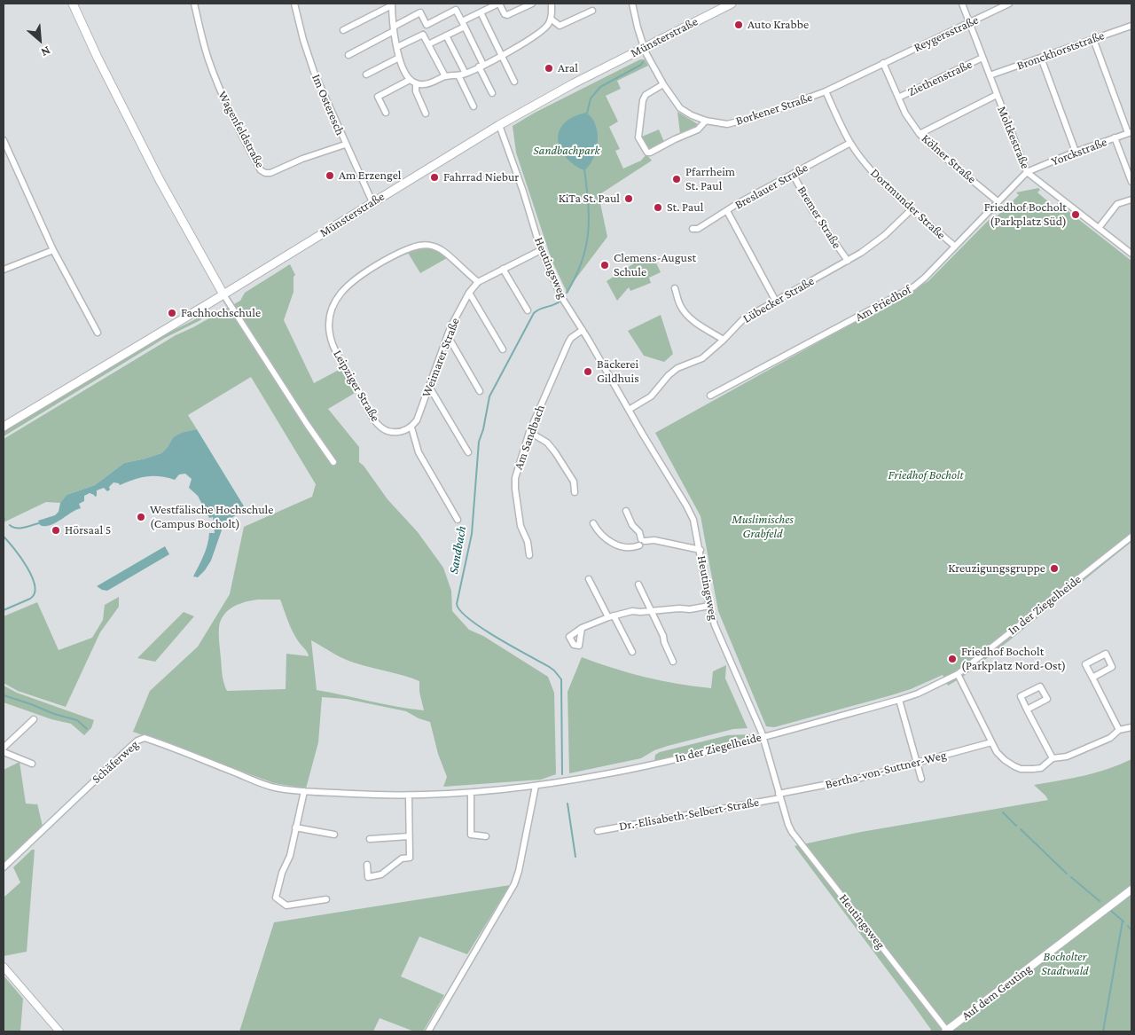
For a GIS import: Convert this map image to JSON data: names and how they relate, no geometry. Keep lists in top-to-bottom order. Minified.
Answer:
{"streets":{"main road":["Münsterstraße"],"street":["Reygersstraße","Bronckhorststraße","Ziethenstraße","Im Osteresch","Borkener Straße","Wagenfeldstraße","Moltkestraße","Yorckstraße","Kölner Straße","Breslauer Straße","Dortmunder Straße","Bremer Straße","Heutingsweg","Lübecker Straße","Am Friedhof","Weimarer Straße","Leipziger Straße","Am Sandbach","In der Ziegelheide","Schäferweg","Bertha-von-Suttner-Weg","Dr.-Elisabeth-Selbert-Straße","Auf dem Geuting"]},"crossings":[["Reygersstraße","Borkener Straße"],["Reygersstraße","Moltkestraße"],["Reygersstraße","Kölner Straße"],["Münsterstraße","Im Osteresch"],["Münsterstraße","Borkener Straße"],["Münsterstraße","Heutingsweg"],["Bronckhorststraße","Moltkestraße"],["Ziethenstraße","Moltkestraße"],["Ziethenstraße","Kölner Straße"],["Im Osteresch","Wagenfeldstraße"],["Borkener Straße","Kölner Straße"],["Borkener Straße","Dortmunder Straße"],["Moltkestraße","Yorckstraße"],["Moltkestraße","Am Friedhof"],["Yorckstraße","Am Friedhof"],["Kölner Straße","Am Friedhof"],["Breslauer Straße","Dortmunder Straße"],["Breslauer Straße","Bremer Straße"],["Dortmunder Straße","Lübecker Straße"],["Dortmunder Straße","Am Friedhof"],["Bremer Straße","Lübecker Straße"],["Heutingsweg","Lübecker Straße"],["Heutingsweg","Weimarer Straße"],["Heutingsweg","Am Sandbach"],["Heutingsweg","In der Ziegelheide"],["Heutingsweg","Bertha-von-Suttner-Weg"],["Heutingsweg","Dr.-Elisabeth-Selbert-Straße"],["Heutingsweg","Auf dem Geuting"],["Weimarer Straße","Leipziger Straße"],["In der Ziegelheide","Schäferweg"],["Bertha-von-Suttner-Weg","Dr.-Elisabeth-Selbert-Straße"]],"water":["Sandbach"],"parks":["Sandbachpark","Friedhof Bocholt","Muslimisches Grabfeld","Bocholter Stadtwald"],"places":["Auto Krabbe","Aral","Am Erzengel","Fahrrad Niebur","Pfarrheim St. Paul","KiTa St. Paul","St. Paul","Friedhof Bocholt (Parkplatz Süd)","Clemens-August Schule","Fachhochschule","Bäckerei Gildhuis","Westfälische Hochschule (Campus Bocholt)","Hörsaal 5","Kreuzigungsgruppe","Friedhof Bocholt (Parkplatz Nord-Ost)"],"north":"bottom right"}
